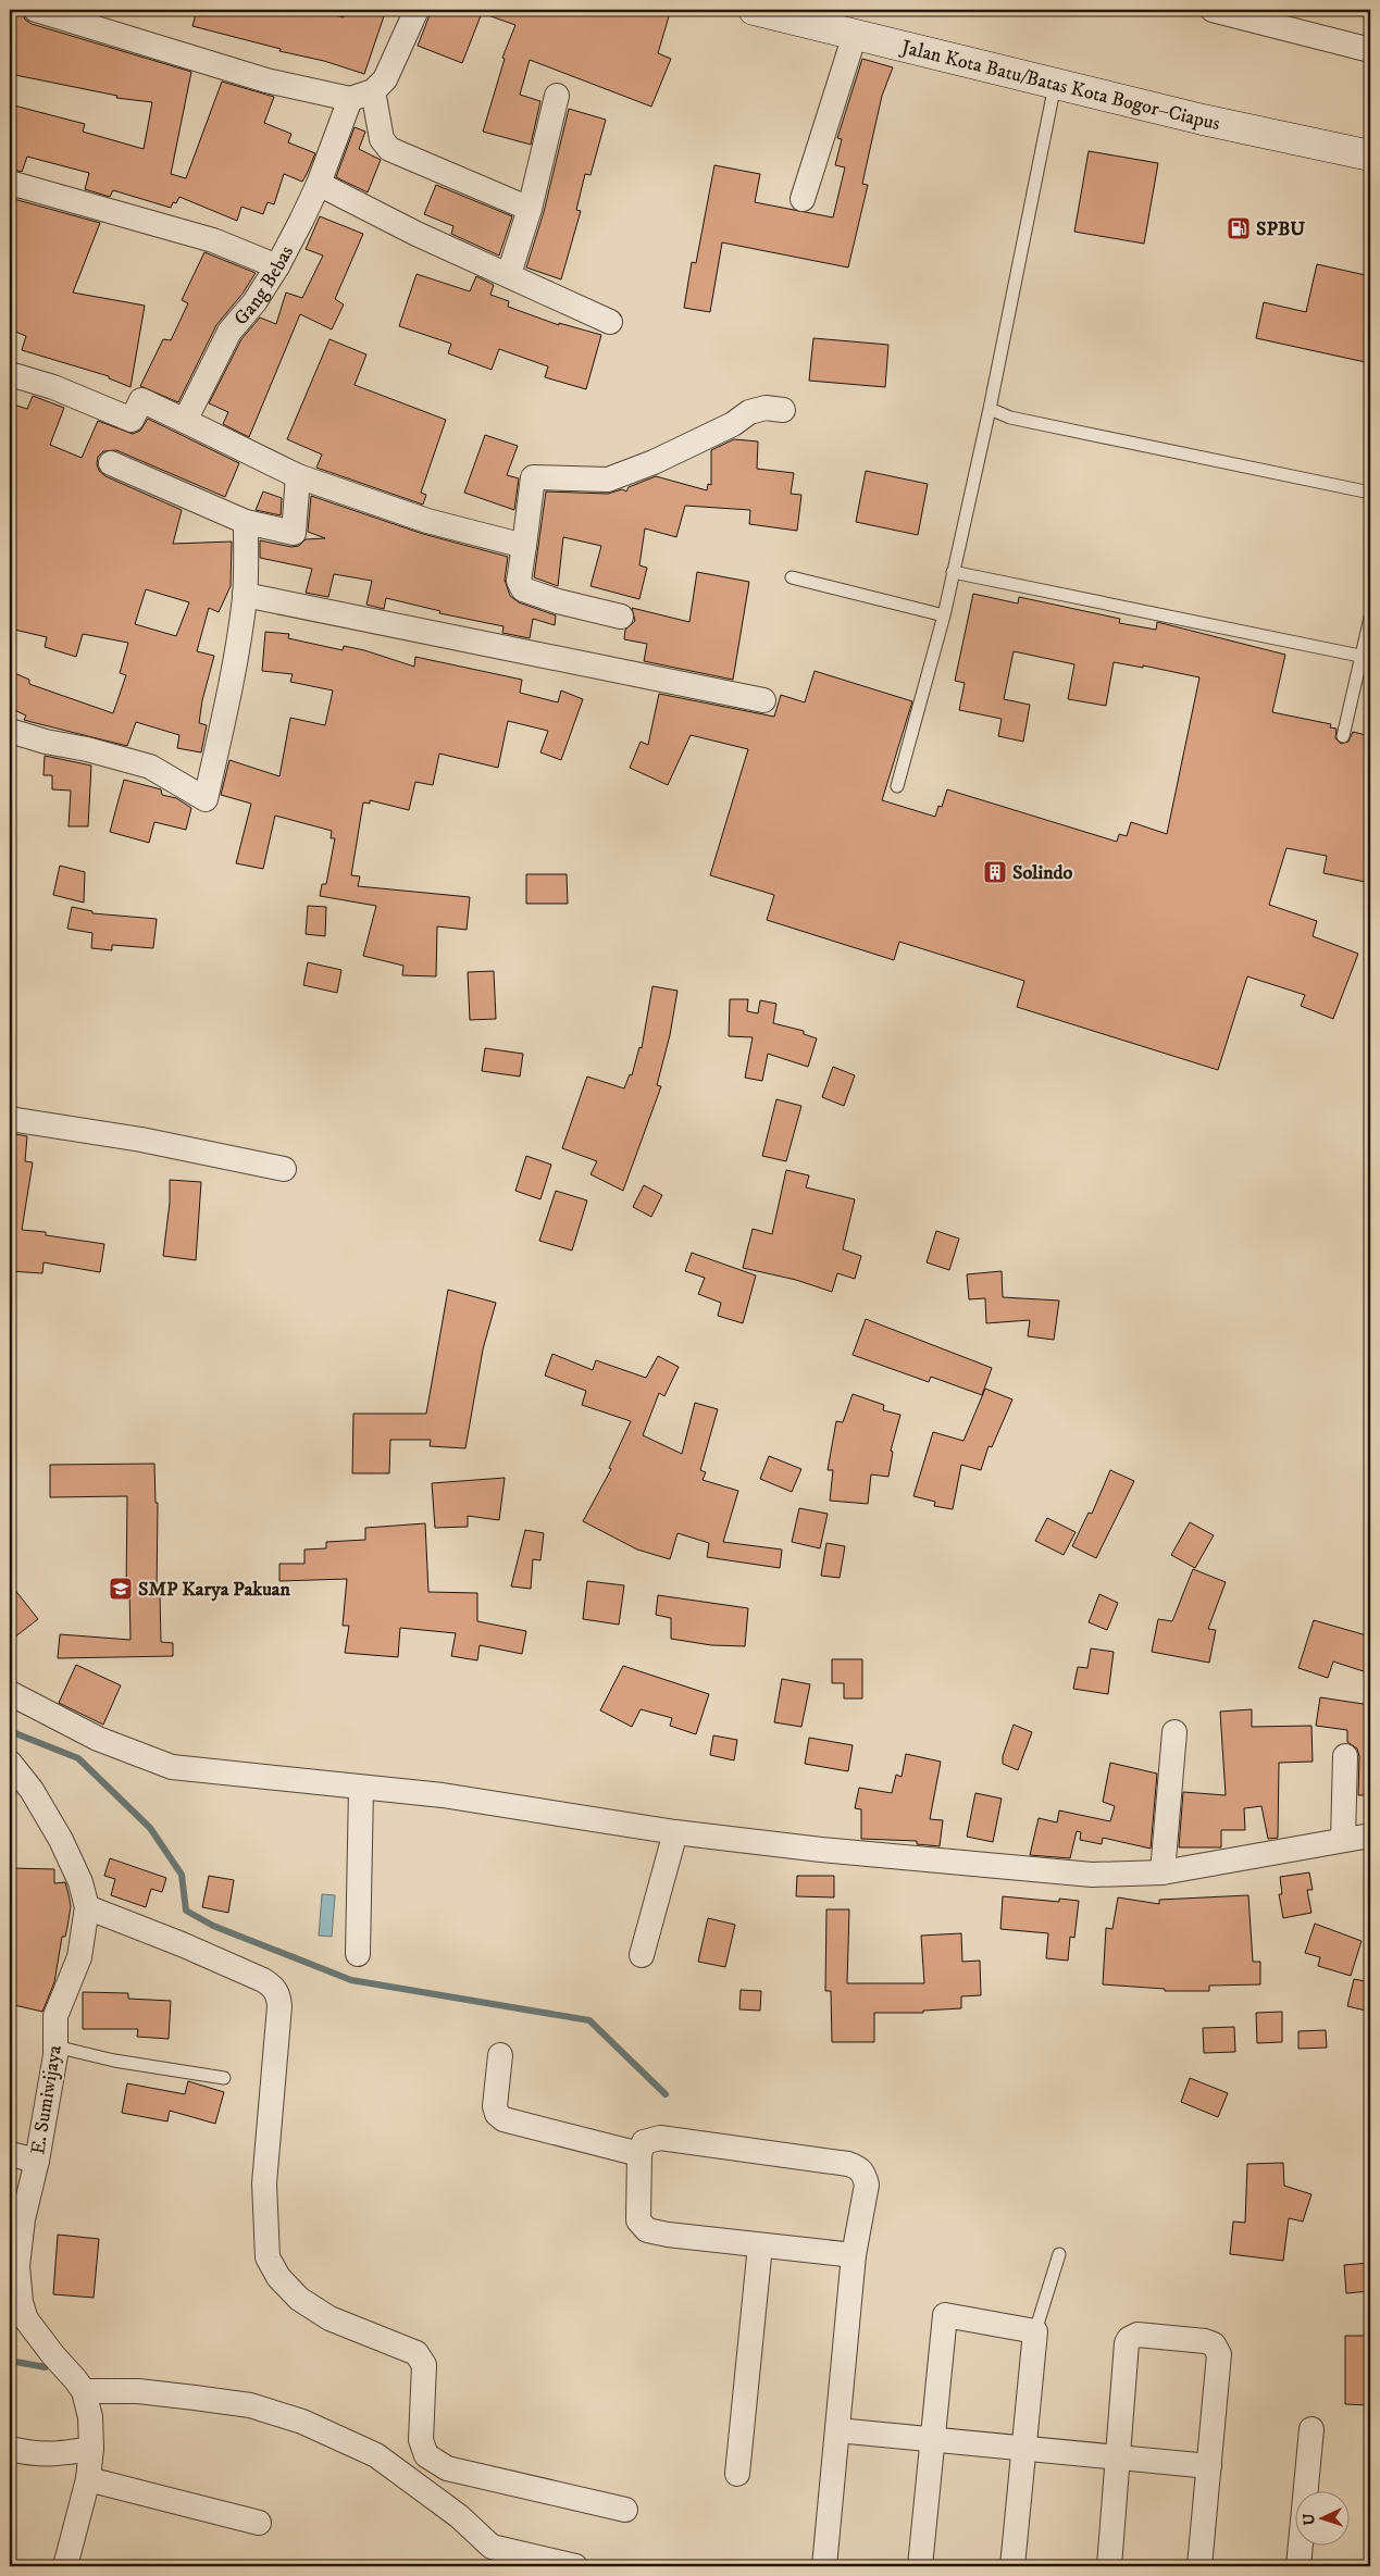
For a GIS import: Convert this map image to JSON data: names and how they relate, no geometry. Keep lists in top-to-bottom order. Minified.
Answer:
{"streets":{"main road":["Jalan Kota Batu/Batas Kota Bogor–Ciapus"],"street":["Gang Bebas","E. Sumiwijaya"]},"places":{"fuel station":["SPBU"],"building":["Solindo"],"school or university":["SMP Karya Pakuan"]},"north":"left"}
